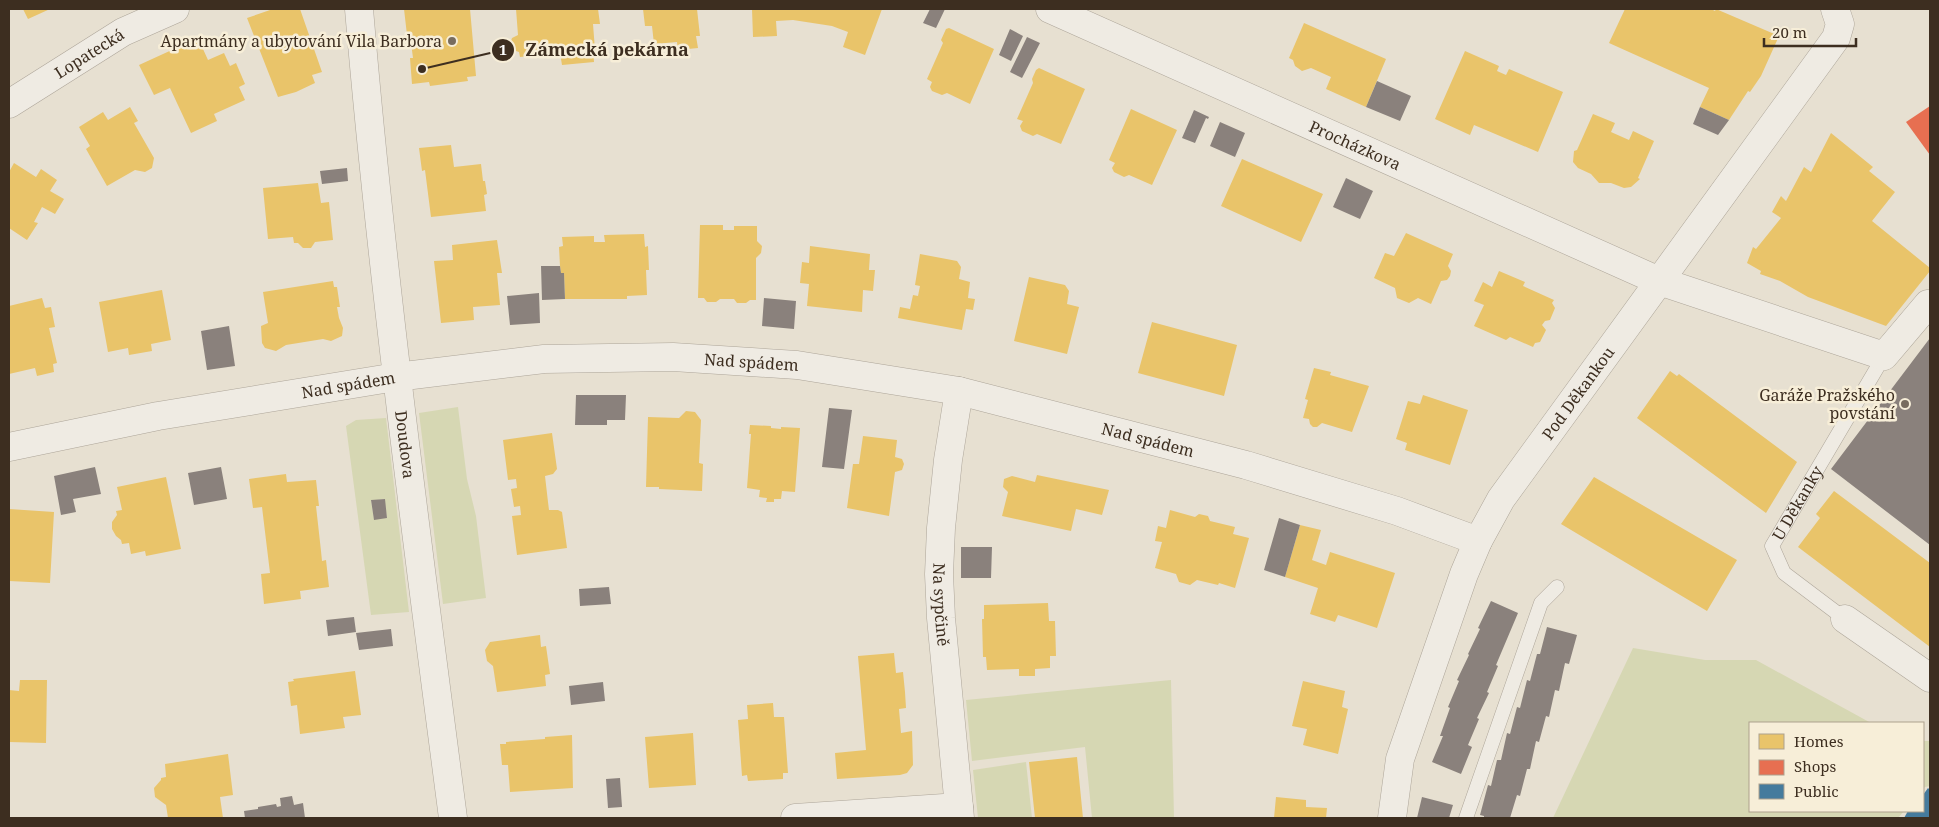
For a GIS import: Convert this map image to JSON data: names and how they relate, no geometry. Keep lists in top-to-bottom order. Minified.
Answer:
{"streets":{"street":["Lopatecká","Procházkova","Nad spádem","Pod Děkankou","Doudova","U Děkanky","Na sypčině"]},"crossings":[["Procházkova","Pod Děkankou"],["Nad spádem","Pod Děkankou"],["Nad spádem","Doudova"],["Nad spádem","Na sypčině"]],"places":["Apartmány a ubytování Vila Barbora","Zámecká pekárna","Garáže Pražského povstání"],"legend":["Homes","Shops","Public"],"scale_bar":"20 m"}
